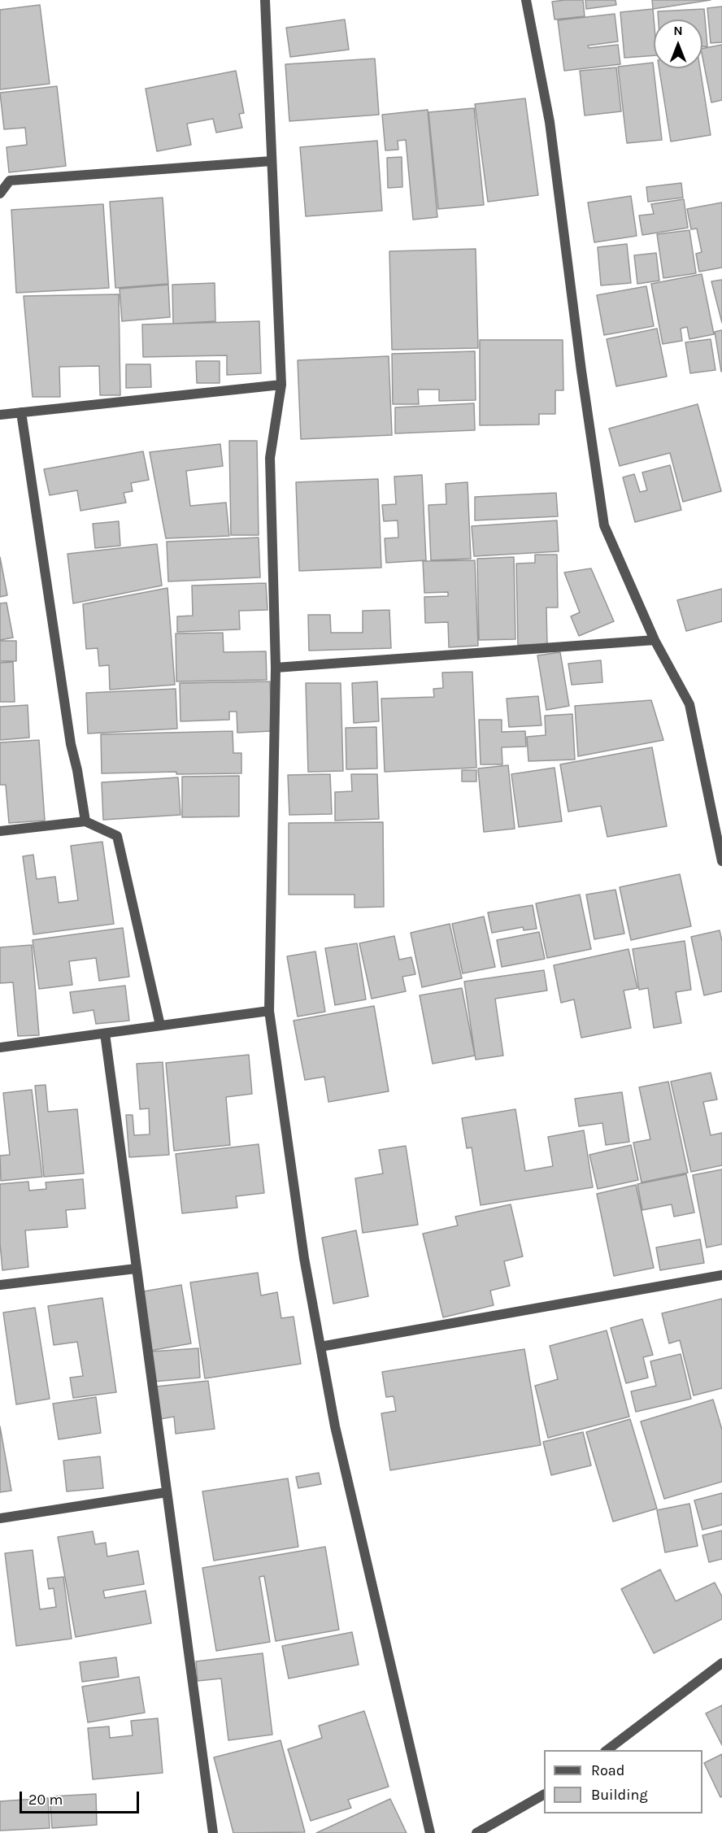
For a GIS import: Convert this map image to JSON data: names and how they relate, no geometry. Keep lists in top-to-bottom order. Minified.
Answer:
{"legend":["Road","Building"],"scale_bar":"20 m","north":"top"}
